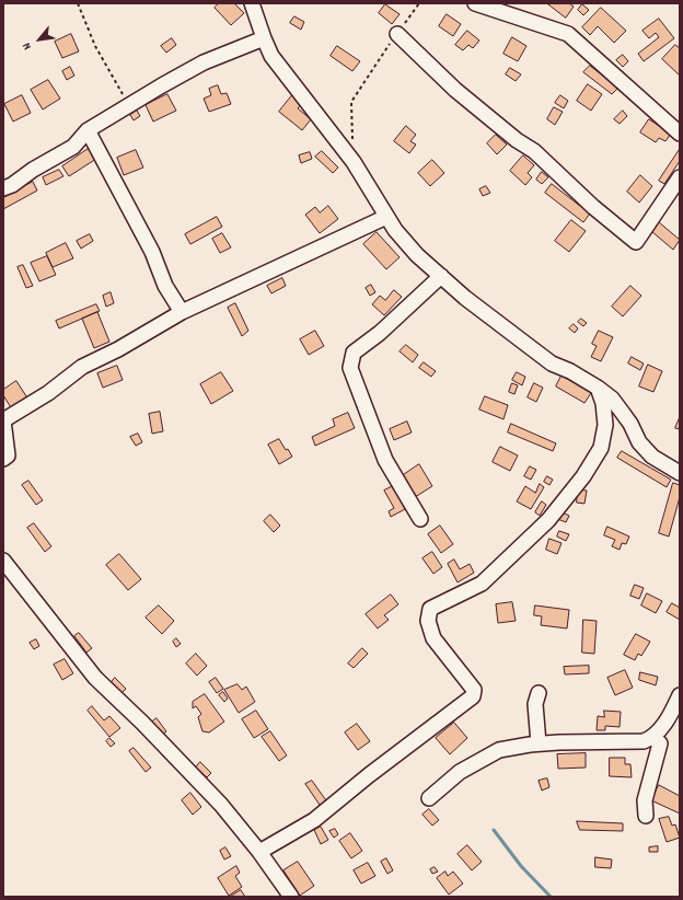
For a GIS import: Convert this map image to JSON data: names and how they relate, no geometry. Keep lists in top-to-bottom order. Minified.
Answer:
{"north":"bottom left"}
